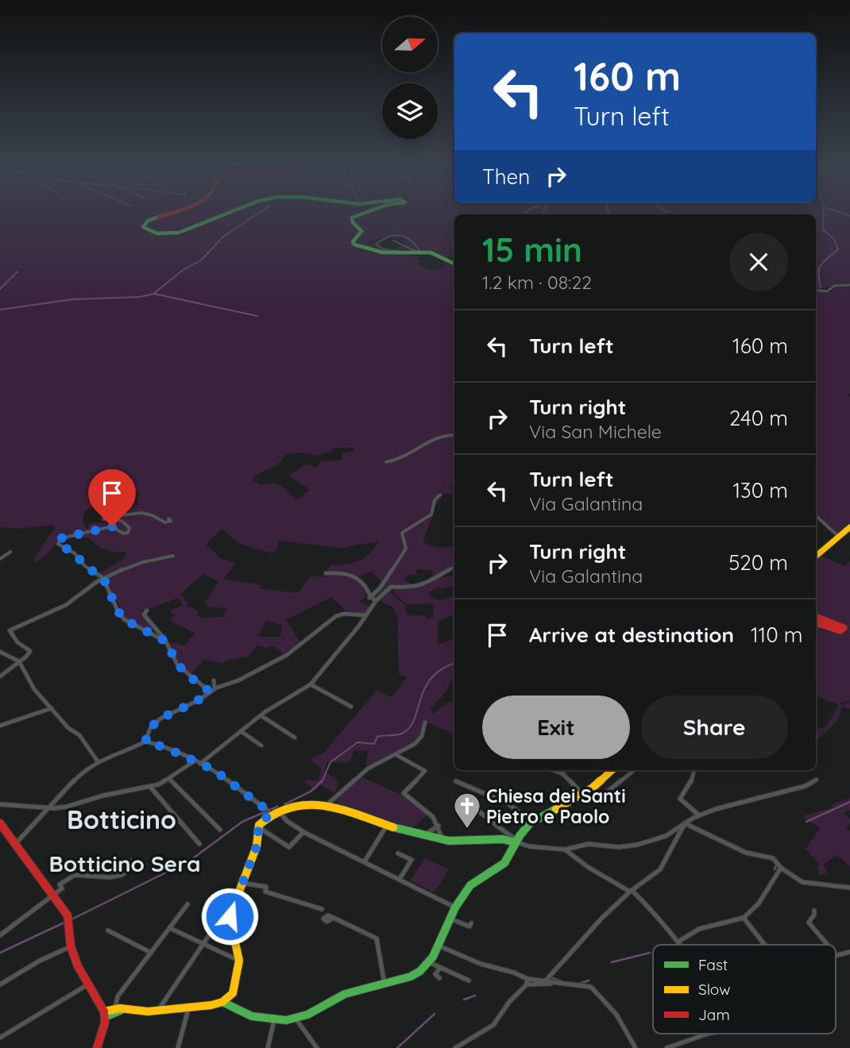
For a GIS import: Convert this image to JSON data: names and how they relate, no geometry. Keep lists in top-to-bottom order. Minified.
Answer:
{"districts":["Botticino","Botticino Sera"],"places":{"church":["Chiesa dei Santi Pietro e Paolo"]},"legend":["Fast","Slow","Jam"],"north":"right","page":{"turn":["160 m","Turn left"],"then":"Then","heading":["15 min","1.2 km · 08:22"],"list":[{"name":"Turn left","value":"160 m"},{"name":"Turn right","note":"Via San Michele","value":"240 m"},{"name":"Turn left","note":"Via Galantina","value":"130 m"},{"name":"Turn right","note":"Via Galantina","value":"520 m"},{"name":"Arrive at destination","value":"110 m"}],"buttons":["Exit","Share"]}}
